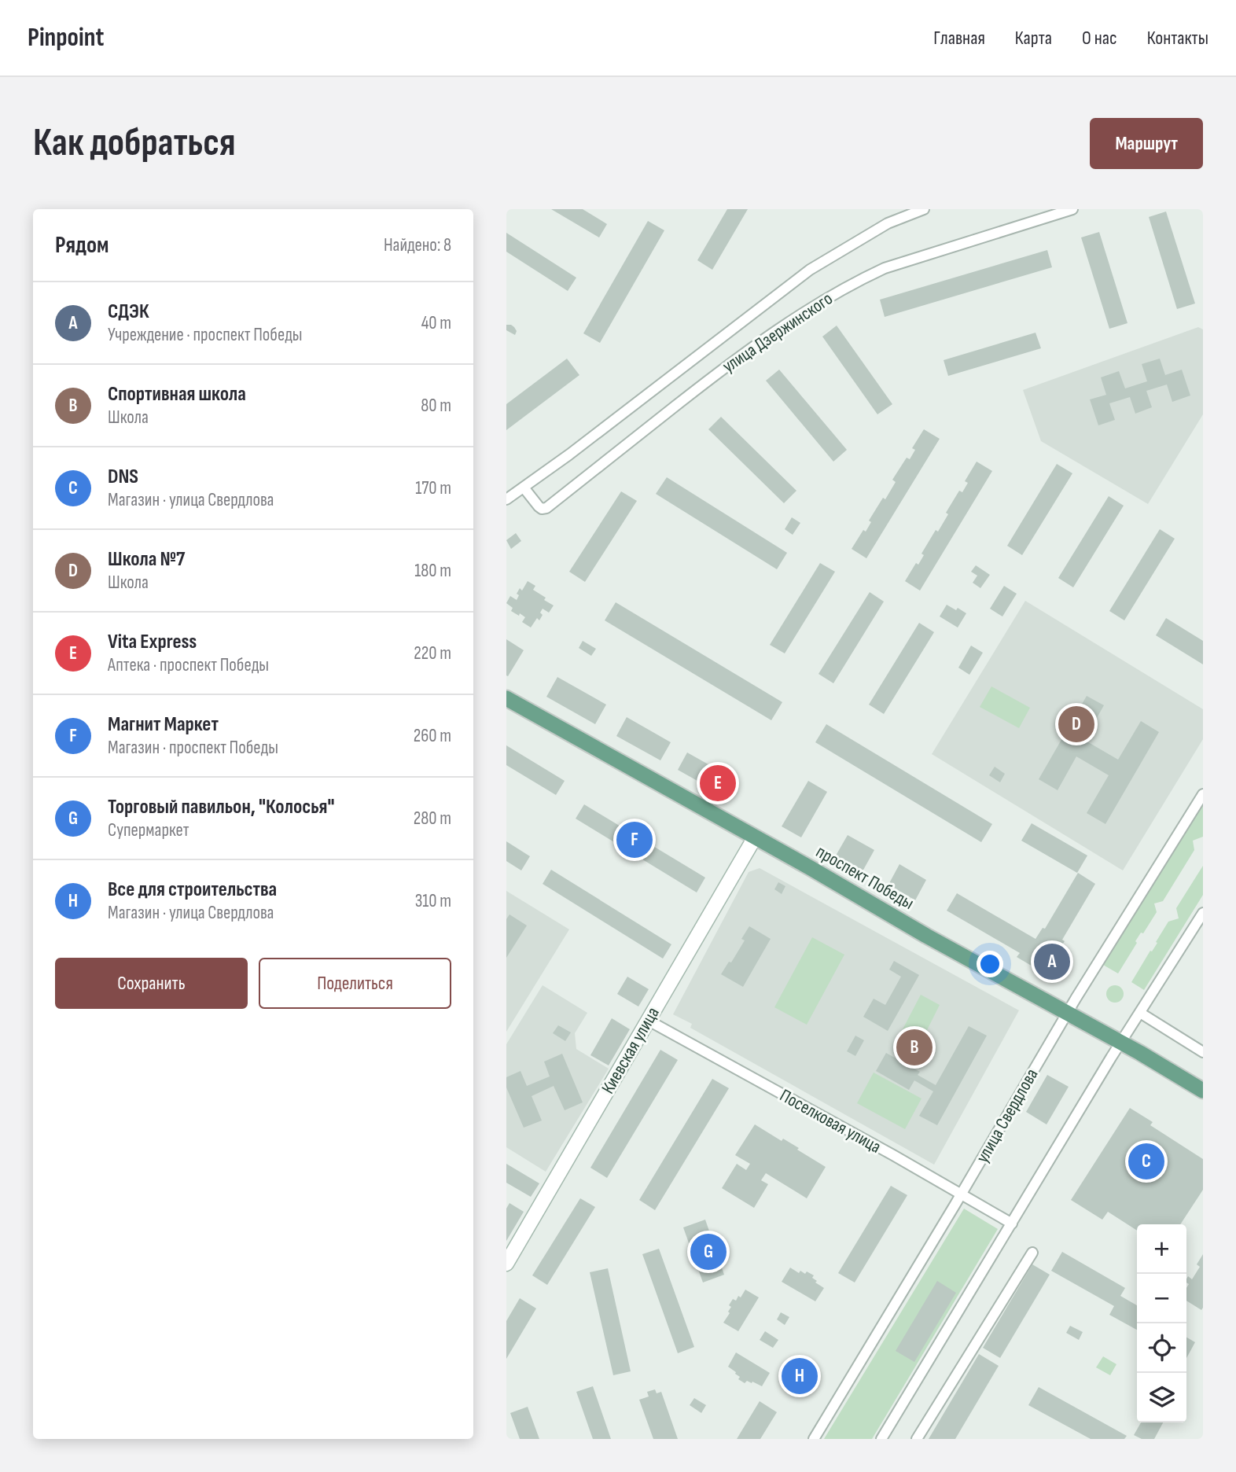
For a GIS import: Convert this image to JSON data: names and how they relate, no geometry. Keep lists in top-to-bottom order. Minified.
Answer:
{"streets":{"main road":["проспект Победы","Киевская улица"],"street":["улица Дзержинского","улица Свердлова","Поселковая улица"]},"crossings":[["проспект Победы","Киевская улица"],["проспект Победы","улица Свердлова"],["Киевская улица","Поселковая улица"],["улица Свердлова","Поселковая улица"]],"page":{"header":"Pinpoint","nav":["Главная","Карта","О нас","Контакты"],"buttons":["Маршрут",["Сохранить","Поделиться"]],"title":"Как добраться","heading":["Рядом","Найдено: 8"],"list":[{"mark":"A","name":"СДЭК","note":"Учреждение · проспект Победы","value":"40 m"},{"mark":"B","name":"Спортивная школа","note":"Школа","value":"80 m"},{"mark":"C","name":"DNS","note":"Магазин · улица Свердлова","value":"170 m"},{"mark":"D","name":"Школа №7","note":"Школа","value":"180 m"},{"mark":"E","name":"Vita Express","note":"Аптека · проспект Победы","value":"220 m"},{"mark":"F","name":"Магнит Маркет","note":"Магазин · проспект Победы","value":"260 m"},{"mark":"G","name":"Торговый павильон, \"Колосья\"","note":"Супермаркет","value":"280 m"},{"mark":"H","name":"Все для строительства","note":"Магазин · улица Свердлова","value":"310 m"}],"pins":["D","E","F","A","B","C","G","H"],"map_buttons":["+","−"]}}
